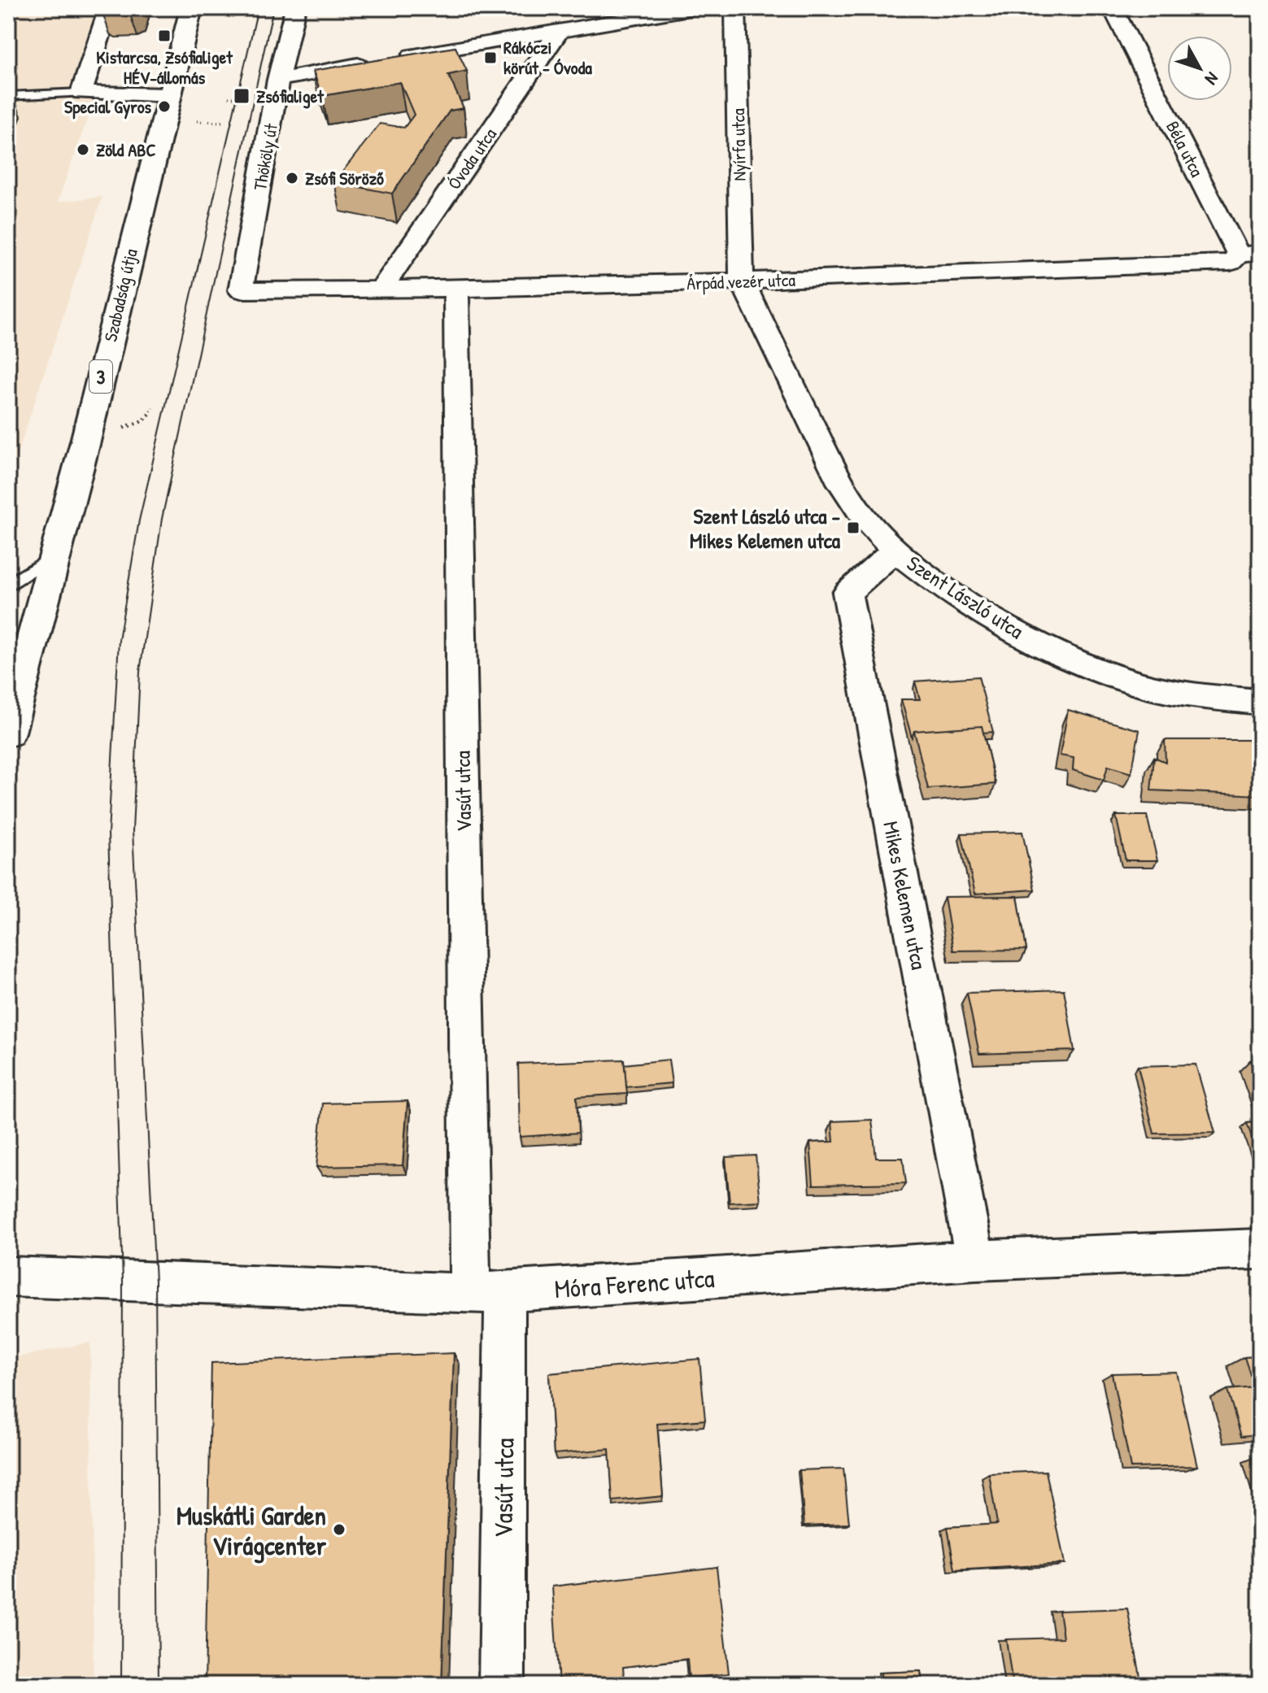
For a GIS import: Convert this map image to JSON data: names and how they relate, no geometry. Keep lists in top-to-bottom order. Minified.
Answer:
{"streets":{"main road":["Szabadság útja","3"],"street":["Nyírfa utca","Béla utca","Thököly út","Óvoda utca","Árpád vezér utca","Szent László utca","Vasút utca","Mikes Kelemen utca","Móra Ferenc utca"]},"crossings":[["Nyírfa utca","Árpád vezér utca"],["Nyírfa utca","Szent László utca"],["Béla utca","Árpád vezér utca"],["Thököly út","Árpád vezér utca"],["Óvoda utca","Árpád vezér utca"],["Árpád vezér utca","Szent László utca"],["Árpád vezér utca","Vasút utca"],["Szent László utca","Mikes Kelemen utca"],["Vasút utca","Móra Ferenc utca"],["Mikes Kelemen utca","Móra Ferenc utca"]],"places":{"transit":["Kistarcsa, Zsófialiget HÉV-állomás","Rákóczi körút - Óvoda","Zsófialiget","Szent László utca - Mikes Kelemen utca"],"other":["Special Gyros","Zöld ABC","Zsófi Söröző","Muskátli Garden Virágcenter"]},"north":"bottom right"}
